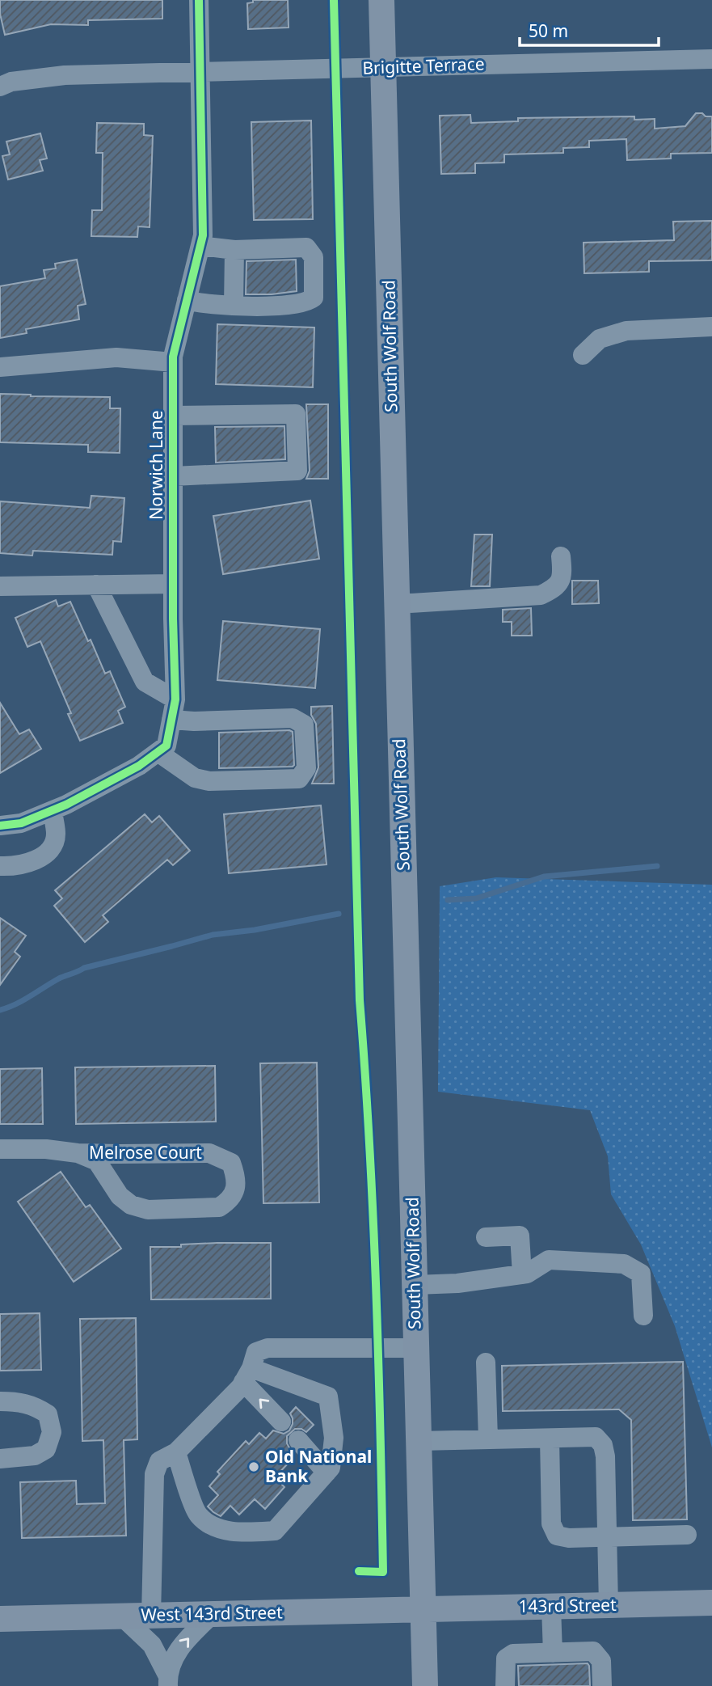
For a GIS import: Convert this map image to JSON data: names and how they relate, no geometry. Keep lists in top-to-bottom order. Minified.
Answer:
{"streets":{"main road":["South Wolf Road","143rd Street","West 143rd Street"],"street":["Brigitte Terrace","Norwich Lane","Melrose Court"]},"crossings":[["Brigitte Terrace","South Wolf Road"],["Brigitte Terrace","Norwich Lane"],["South Wolf Road","143rd Street"],["South Wolf Road","West 143rd Street"],["143rd Street","West 143rd Street"]],"places":["Old National Bank"],"scale_bar":"50 m"}
